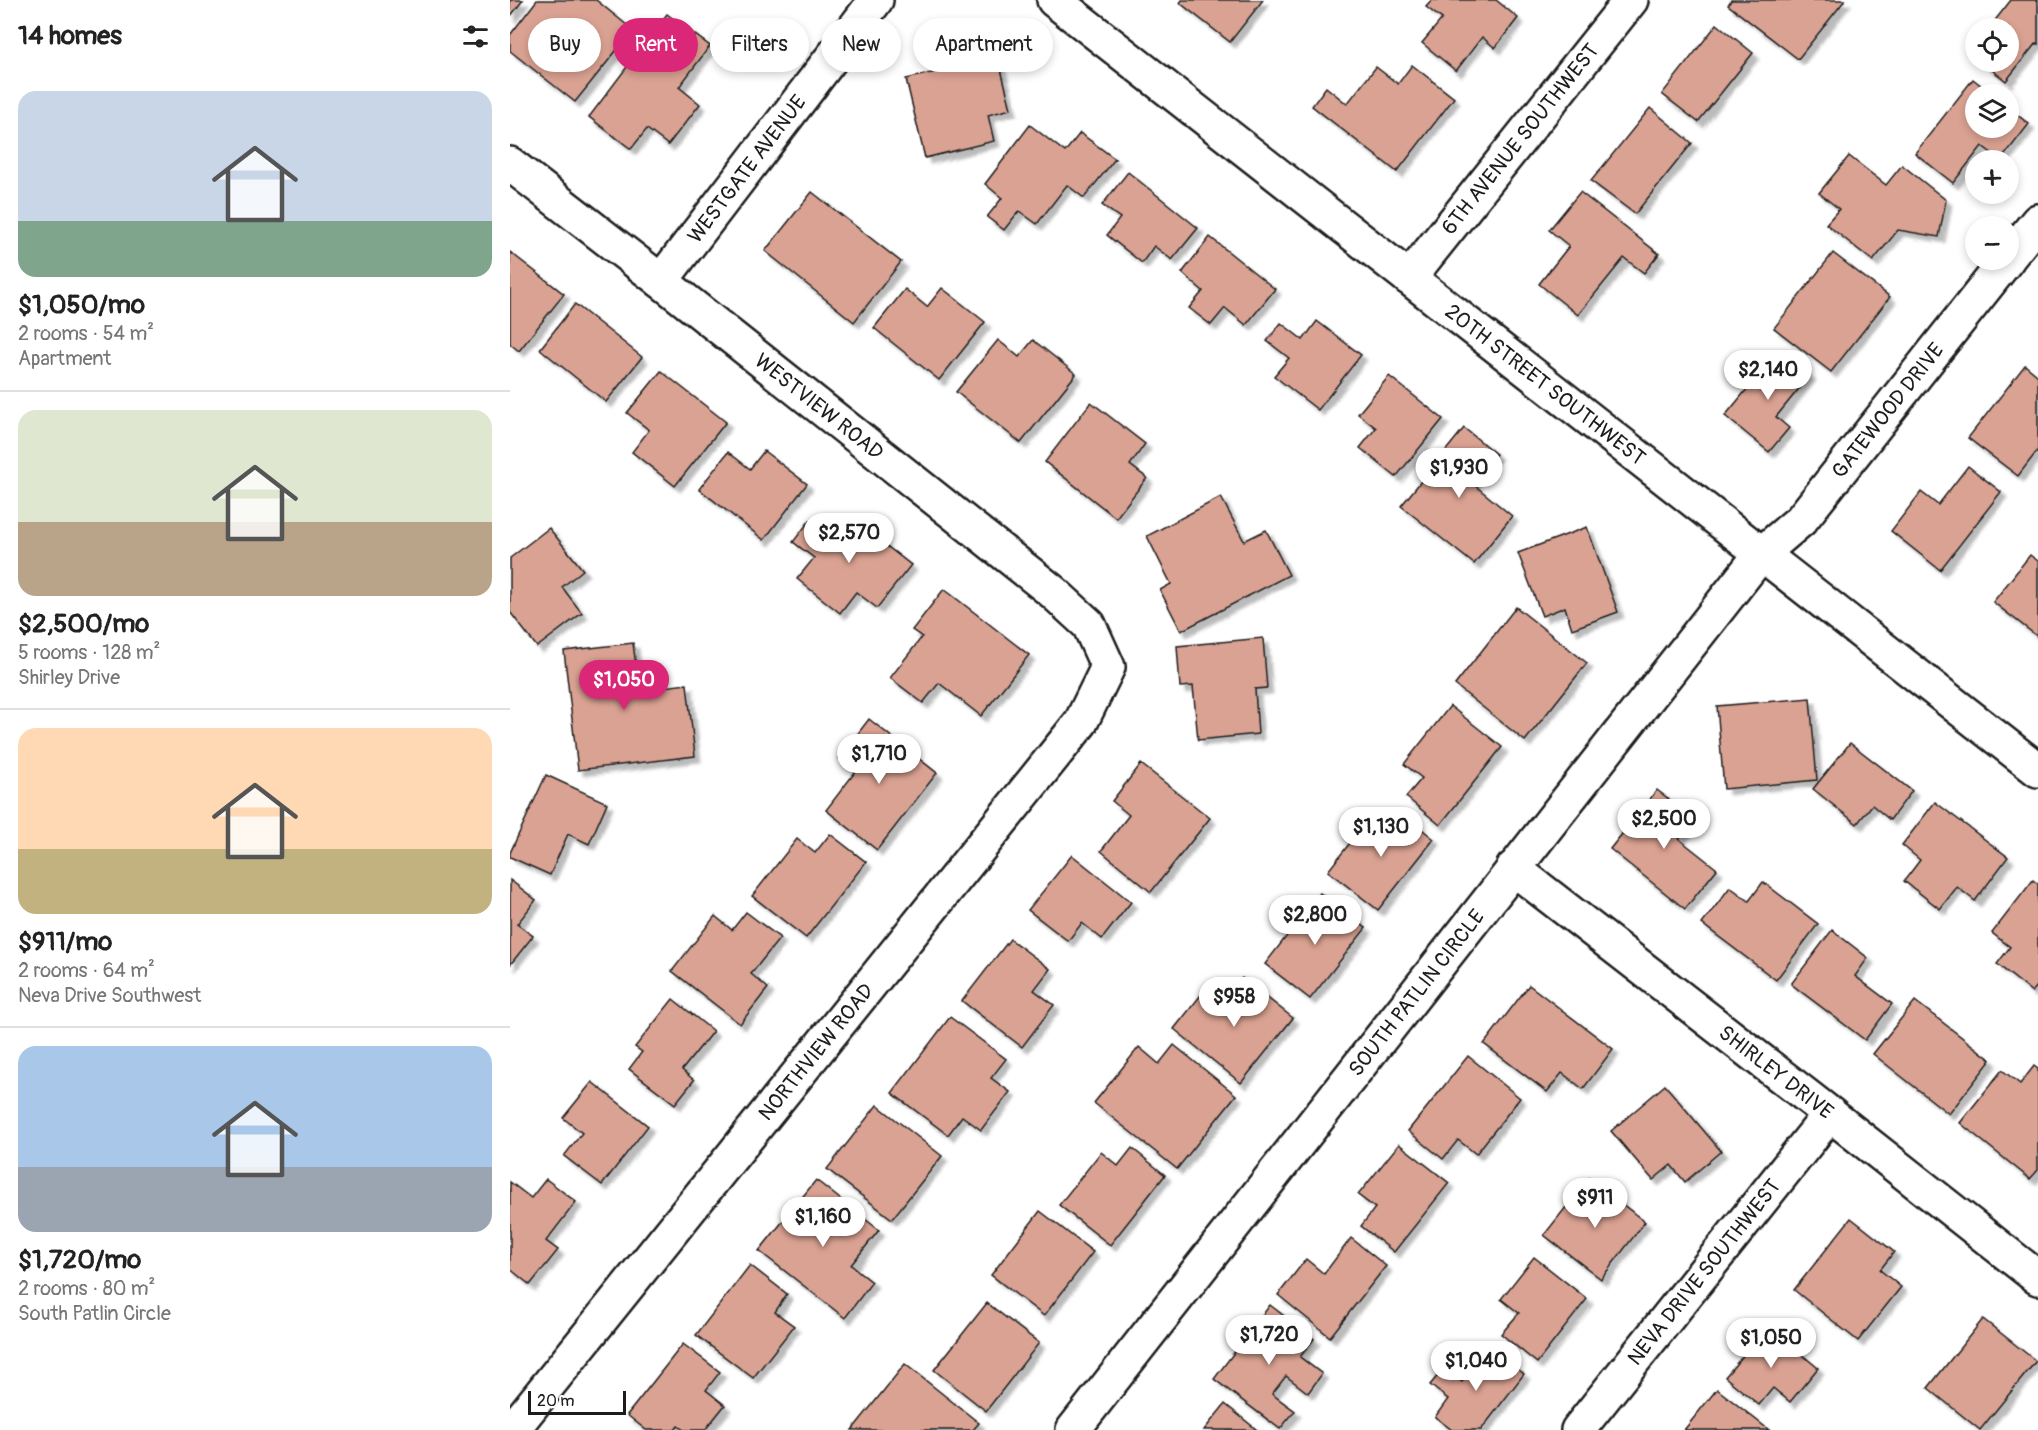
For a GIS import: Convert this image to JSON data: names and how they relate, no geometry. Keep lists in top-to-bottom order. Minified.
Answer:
{"streets":{"street":["6TH AVENUE SOUTHWEST","WESTGATE AVENUE","20TH STREET SOUTHWEST","WESTVIEW ROAD","GATEWOOD DRIVE","SOUTH PATLIN CIRCLE","NORTHVIEW ROAD","SHIRLEY DRIVE","NEVA DRIVE SOUTHWEST"]},"crossings":[["6TH AVENUE SOUTHWEST","20TH STREET SOUTHWEST"],["WESTGATE AVENUE","WESTVIEW ROAD"],["20TH STREET SOUTHWEST","GATEWOOD DRIVE"],["20TH STREET SOUTHWEST","SOUTH PATLIN CIRCLE"],["WESTVIEW ROAD","NORTHVIEW ROAD"],["GATEWOOD DRIVE","SOUTH PATLIN CIRCLE"],["SOUTH PATLIN CIRCLE","SHIRLEY DRIVE"],["SHIRLEY DRIVE","NEVA DRIVE SOUTHWEST"]],"scale_bar":"20 m","page":{"heading":"14 homes","map_buttons":["+","−"],"chip":["Buy","Rent","Filters","New","Apartment"],"list":[{"name":"$1,050/mo","note":"2 rooms · 54 m² · Apartment"},{"name":"$2,500/mo","note":"5 rooms · 128 m² · Shirley Drive"},{"name":"$911/mo","note":"2 rooms · 64 m² · Neva Drive Southwest"},{"name":"$1,720/mo","note":"2 rooms · 80 m² · South Patlin Circle"}],"price":["$2,140","$1,930","$2,570","$1,050","$1,710","$2,500","$1,130","$2,800","$958","$911","$1,160","$1,720","$1,050","$1,040"],"scale":"20 m"}}
